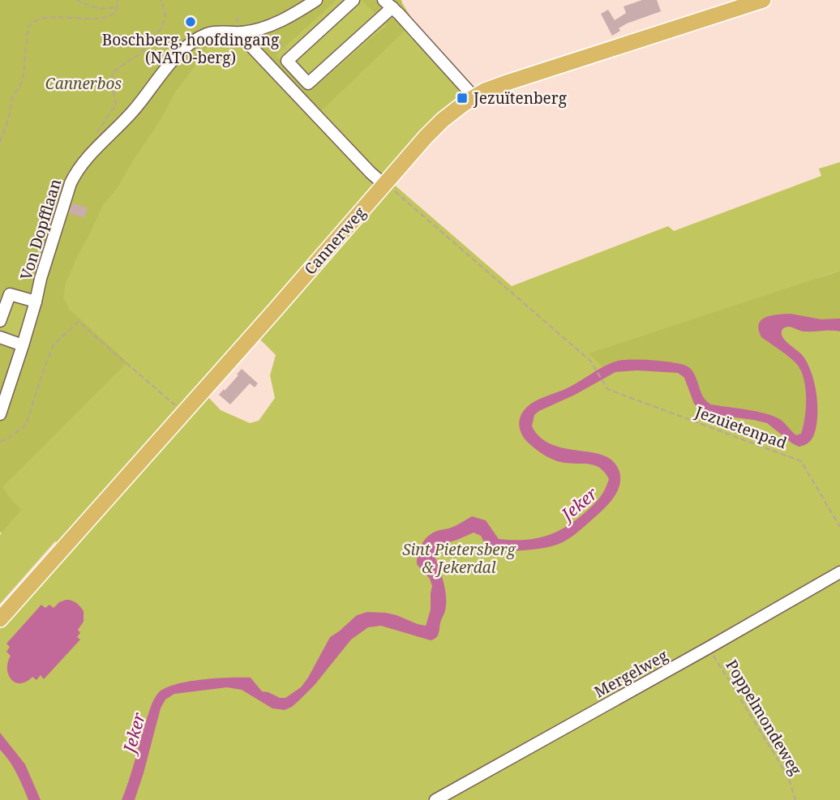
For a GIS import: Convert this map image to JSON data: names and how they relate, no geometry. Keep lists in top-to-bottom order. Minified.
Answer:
{"streets":{"main road":["Cannerweg"],"street":["Von Dopfflaan","Mergelweg"],"path":["Jezuïetenpad","Poppelmondeweg"]},"crossings":[["Cannerweg","Jezuïetenpad"],["Mergelweg","Poppelmondeweg"]],"water":["Jeker"],"parks":["Cannerbos","Sint Pietersberg & Jekerdal"],"places":{"other":["Boschberg, hoofdingang (NATO-berg)"],"transit":["Jezuïtenberg"]}}
